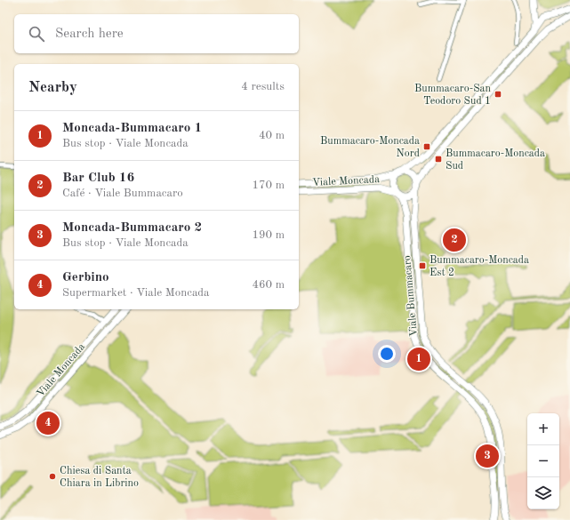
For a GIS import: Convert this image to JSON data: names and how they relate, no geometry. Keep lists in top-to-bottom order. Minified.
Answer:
{"streets":{"main road":["Viale Moncada","Viale Bummacaro"]},"crossings":[["Viale Moncada","Viale Bummacaro"]],"places":{"transit":["Bummacaro-San Teodoro Sud 1","Bummacaro-Moncada Nord","Bummacaro-Moncada Sud","Bummacaro-Moncada Est 2"],"other":["Chiesa di Santa Chiara in Librino"]},"page":{"search":"Search here","heading":["Nearby","4 results"],"list":[{"mark":"1","name":"Moncada-Bummacaro 1","note":"Bus stop · Viale Moncada","value":"40 m"},{"mark":"2","name":"Bar Club 16","note":"Café · Viale Bummacaro","value":"170 m"},{"mark":"3","name":"Moncada-Bummacaro 2","note":"Bus stop · Viale Moncada","value":"190 m"},{"mark":"4","name":"Gerbino","note":"Supermarket · Viale Moncada","value":"460 m"}],"pins":["2","1","4","3"],"map_buttons":["+","−"]}}
